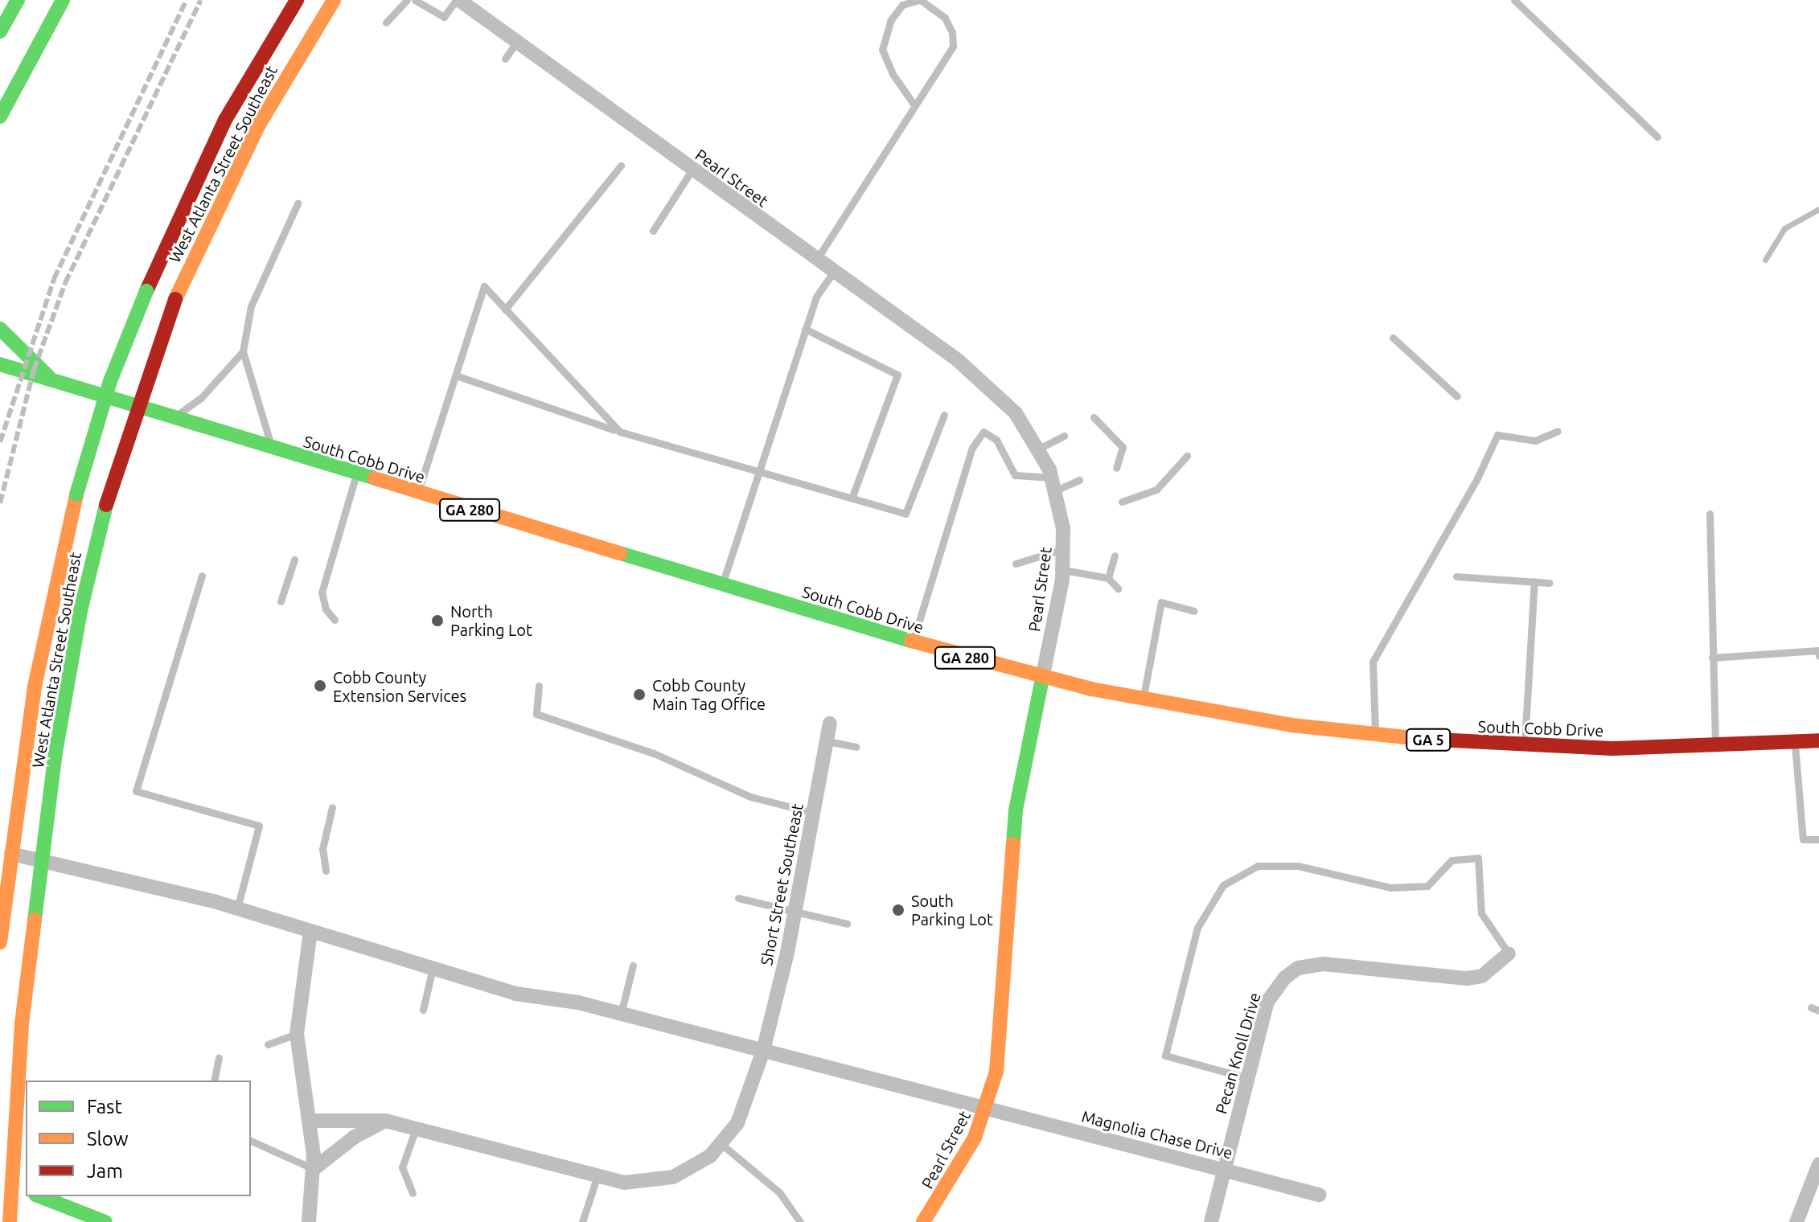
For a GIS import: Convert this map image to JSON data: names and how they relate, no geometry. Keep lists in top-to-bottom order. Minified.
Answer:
{"streets":{"street":["West Atlanta Street Southeast","Pearl Street","South Cobb Drive","GA 280","GA 5","Short Street Southeast","Pecan Knoll Drive","Magnolia Chase Drive"]},"crossings":[["West Atlanta Street Southeast","Magnolia Chase Drive"],["Pearl Street","South Cobb Drive"],["Pearl Street","Magnolia Chase Drive"],["Short Street Southeast","Magnolia Chase Drive"],["Pecan Knoll Drive","Magnolia Chase Drive"]],"places":["North Parking Lot","Cobb County Extension Services","Cobb County Main Tag Office","South Parking Lot"],"legend":["Fast","Slow","Jam"]}
